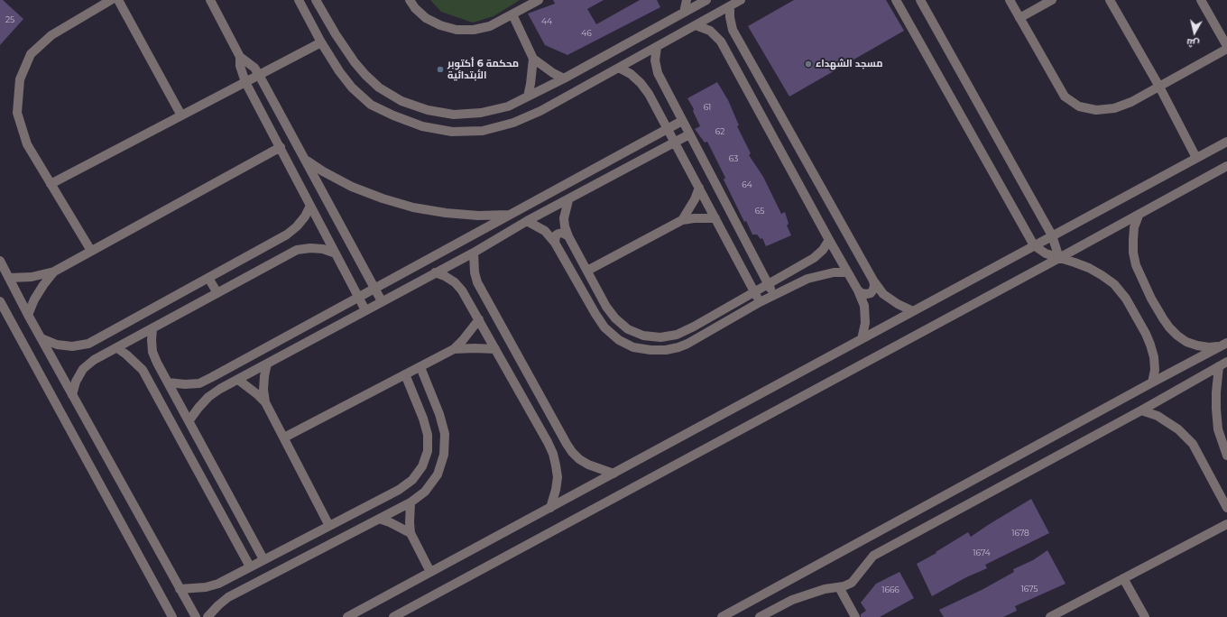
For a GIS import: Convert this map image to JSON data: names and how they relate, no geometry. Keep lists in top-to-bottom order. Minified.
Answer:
{"places":["مسجد الشهداء","محكمة 6 أكتوبر الأبتدائية"],"house_numbers":["25","44","46","61","62","63","64","65","1678","1674","1675","1666"],"north":"bottom"}
